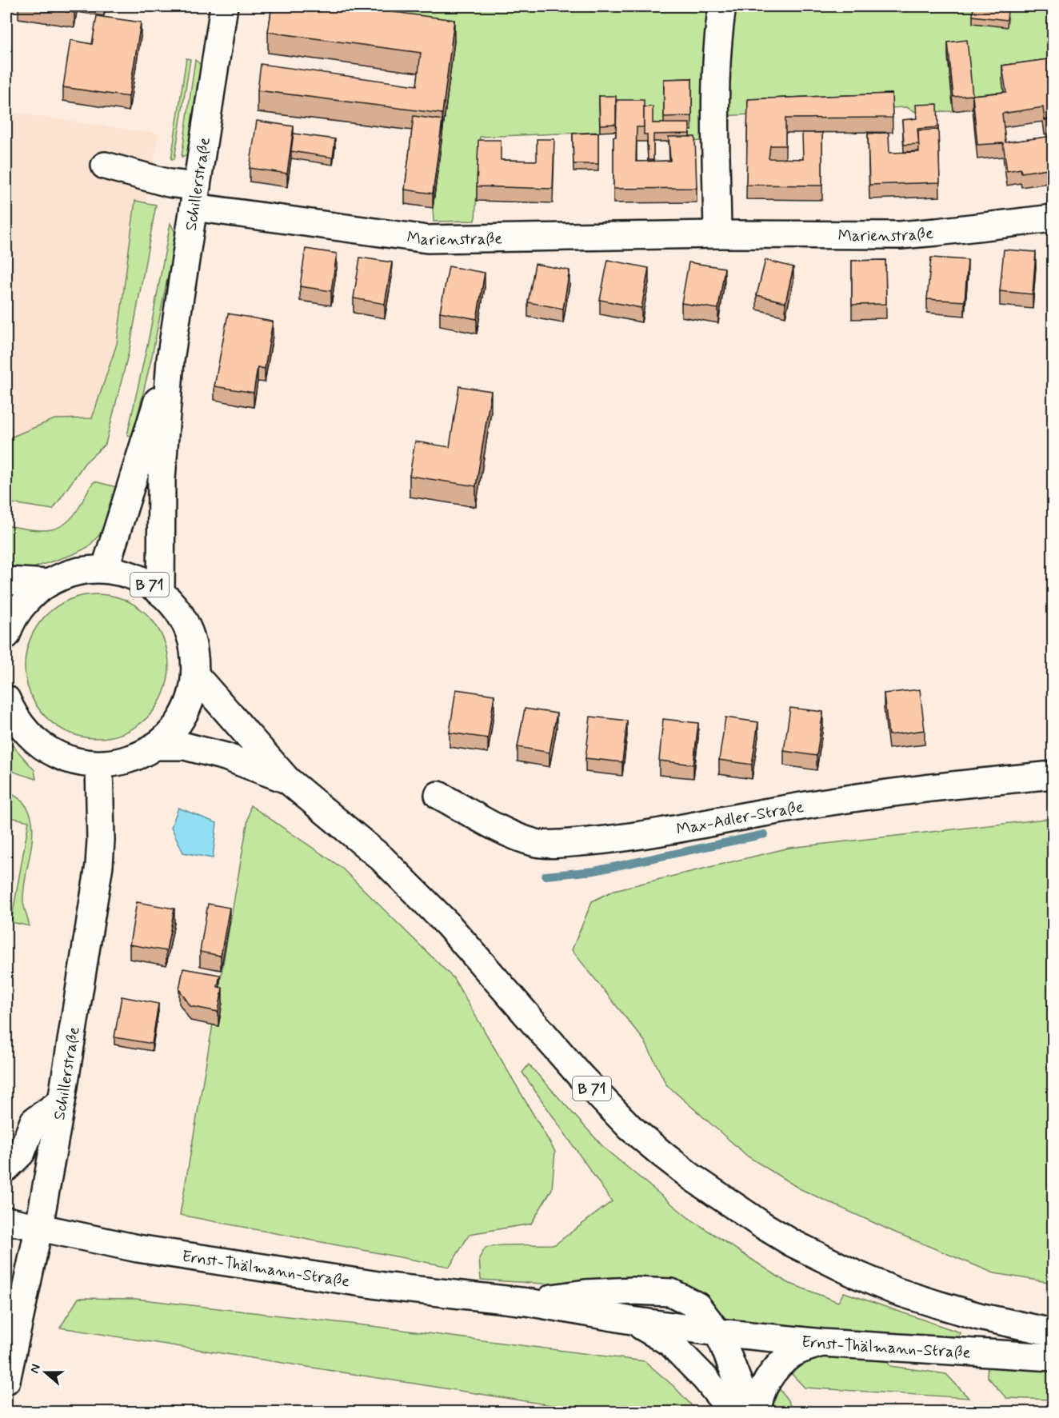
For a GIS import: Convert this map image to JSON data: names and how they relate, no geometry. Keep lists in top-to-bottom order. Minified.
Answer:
{"streets":{"main road":["Schillerstraße","Marienstraße","B 71","Max-Adler-Straße","Ernst-Thälmann-Straße"]},"crossings":[["Schillerstraße","Marienstraße"],["Schillerstraße","B 71"],["Schillerstraße","Ernst-Thälmann-Straße"]],"north":"left"}
